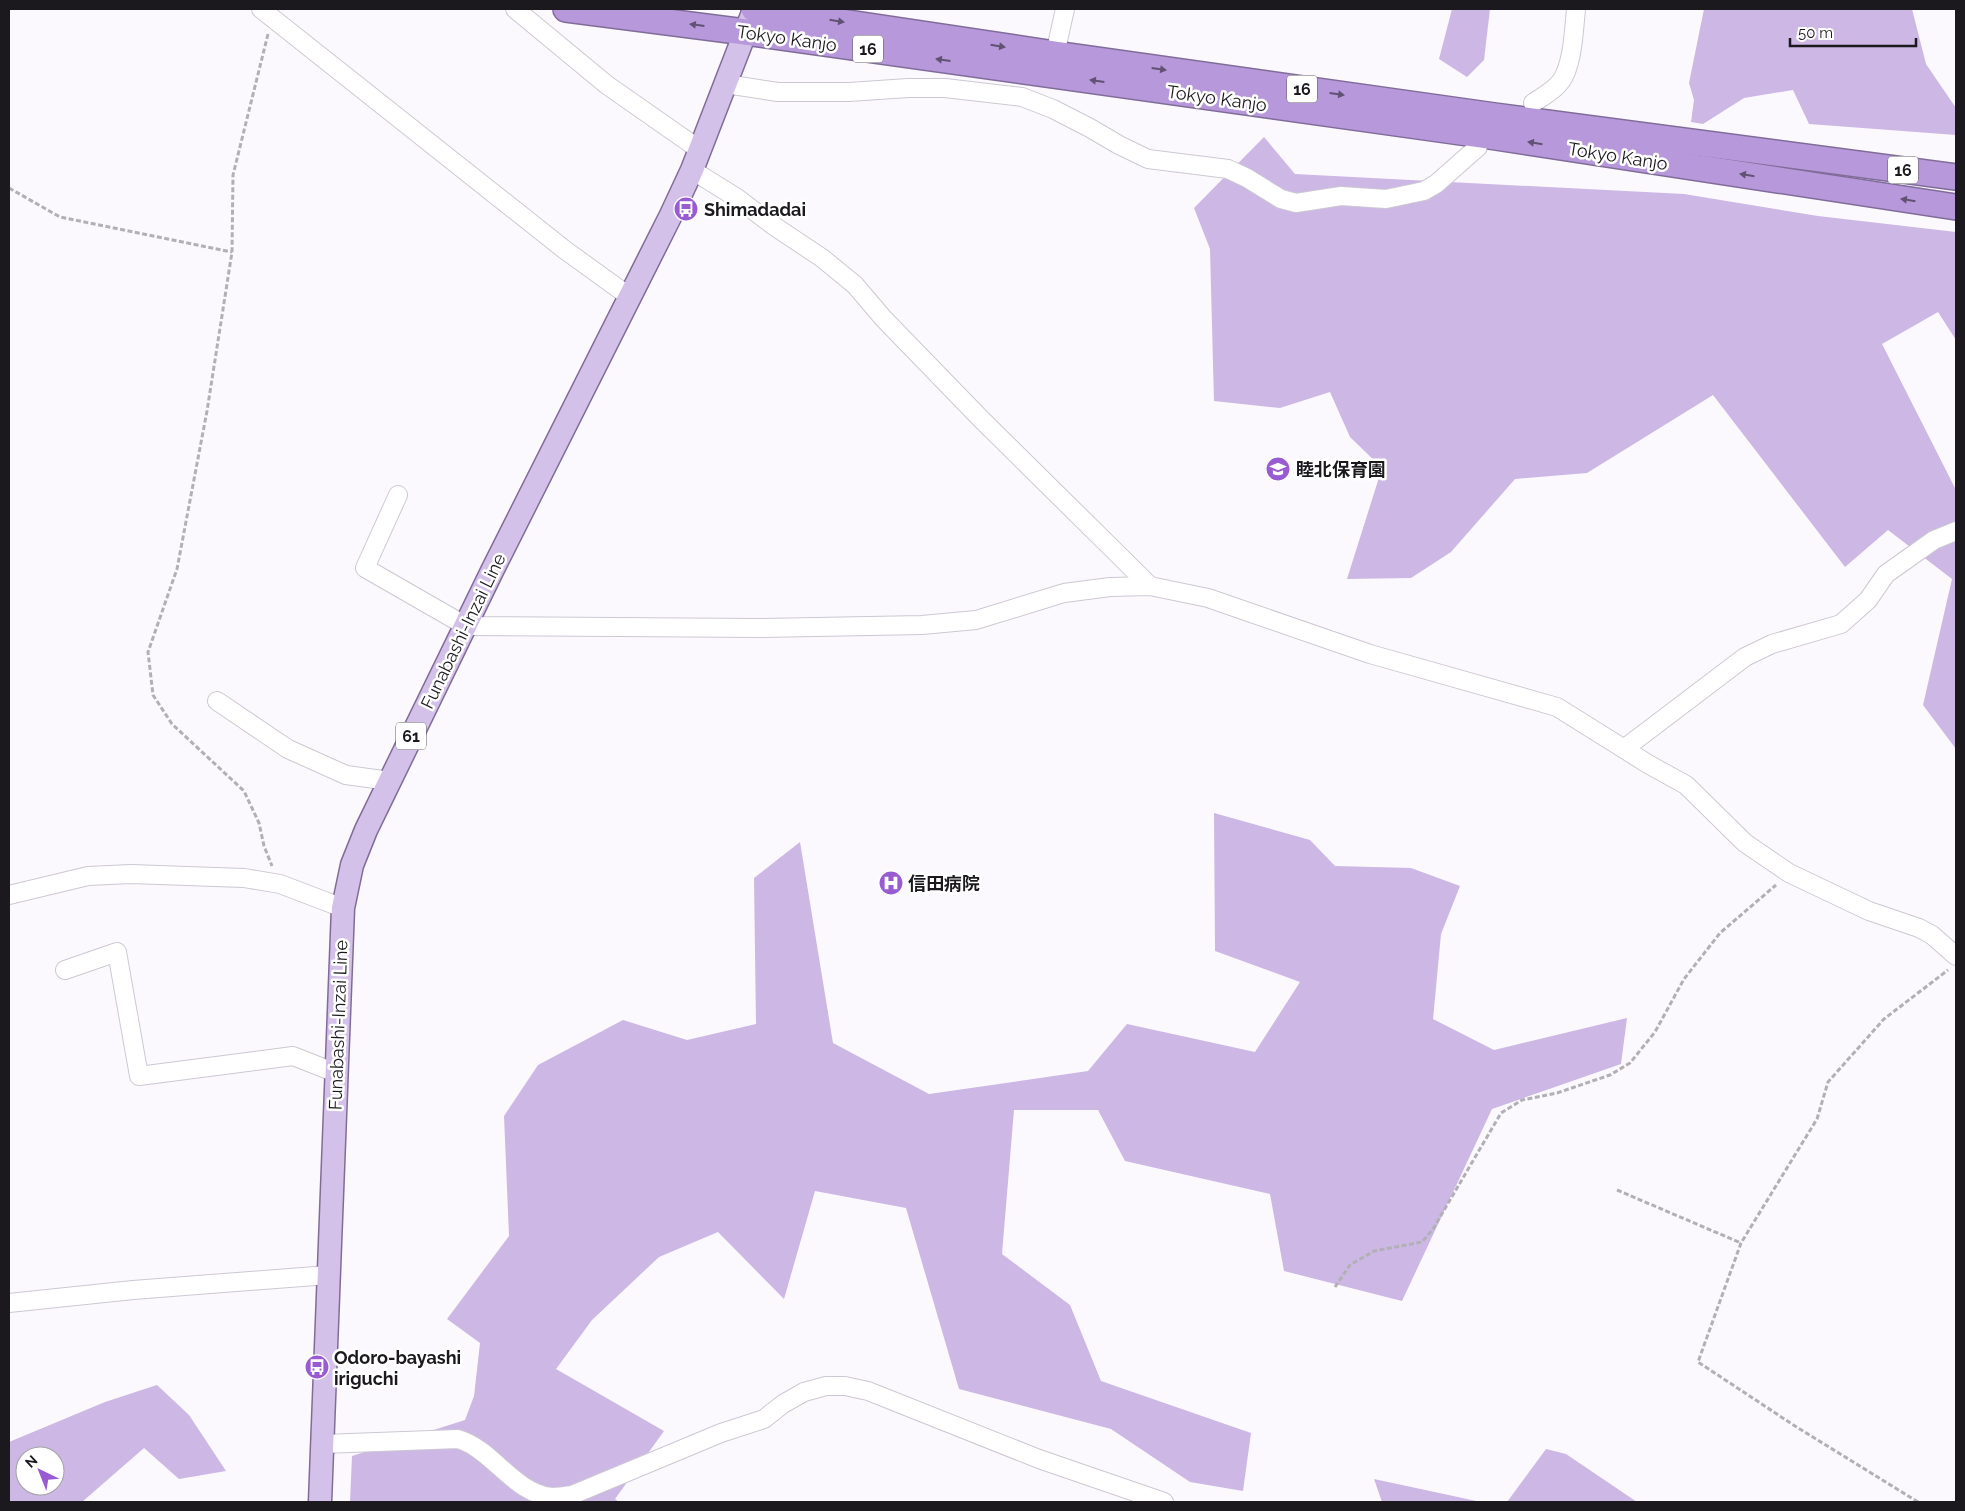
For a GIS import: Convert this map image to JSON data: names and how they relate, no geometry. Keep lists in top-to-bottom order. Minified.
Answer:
{"streets":{"highway":["Tokyo Kanjo","16"],"main road":["Funabashi-Inzai Line","61"]},"crossings":[["Tokyo Kanjo","Funabashi-Inzai Line"]],"places":{"bus stop":["Shimadadai","Odoro-bayashi iriguchi"],"school or university":["睦北保育園"],"hospital":["信田病院"]},"scale_bar":"50 m","north":"top left"}
